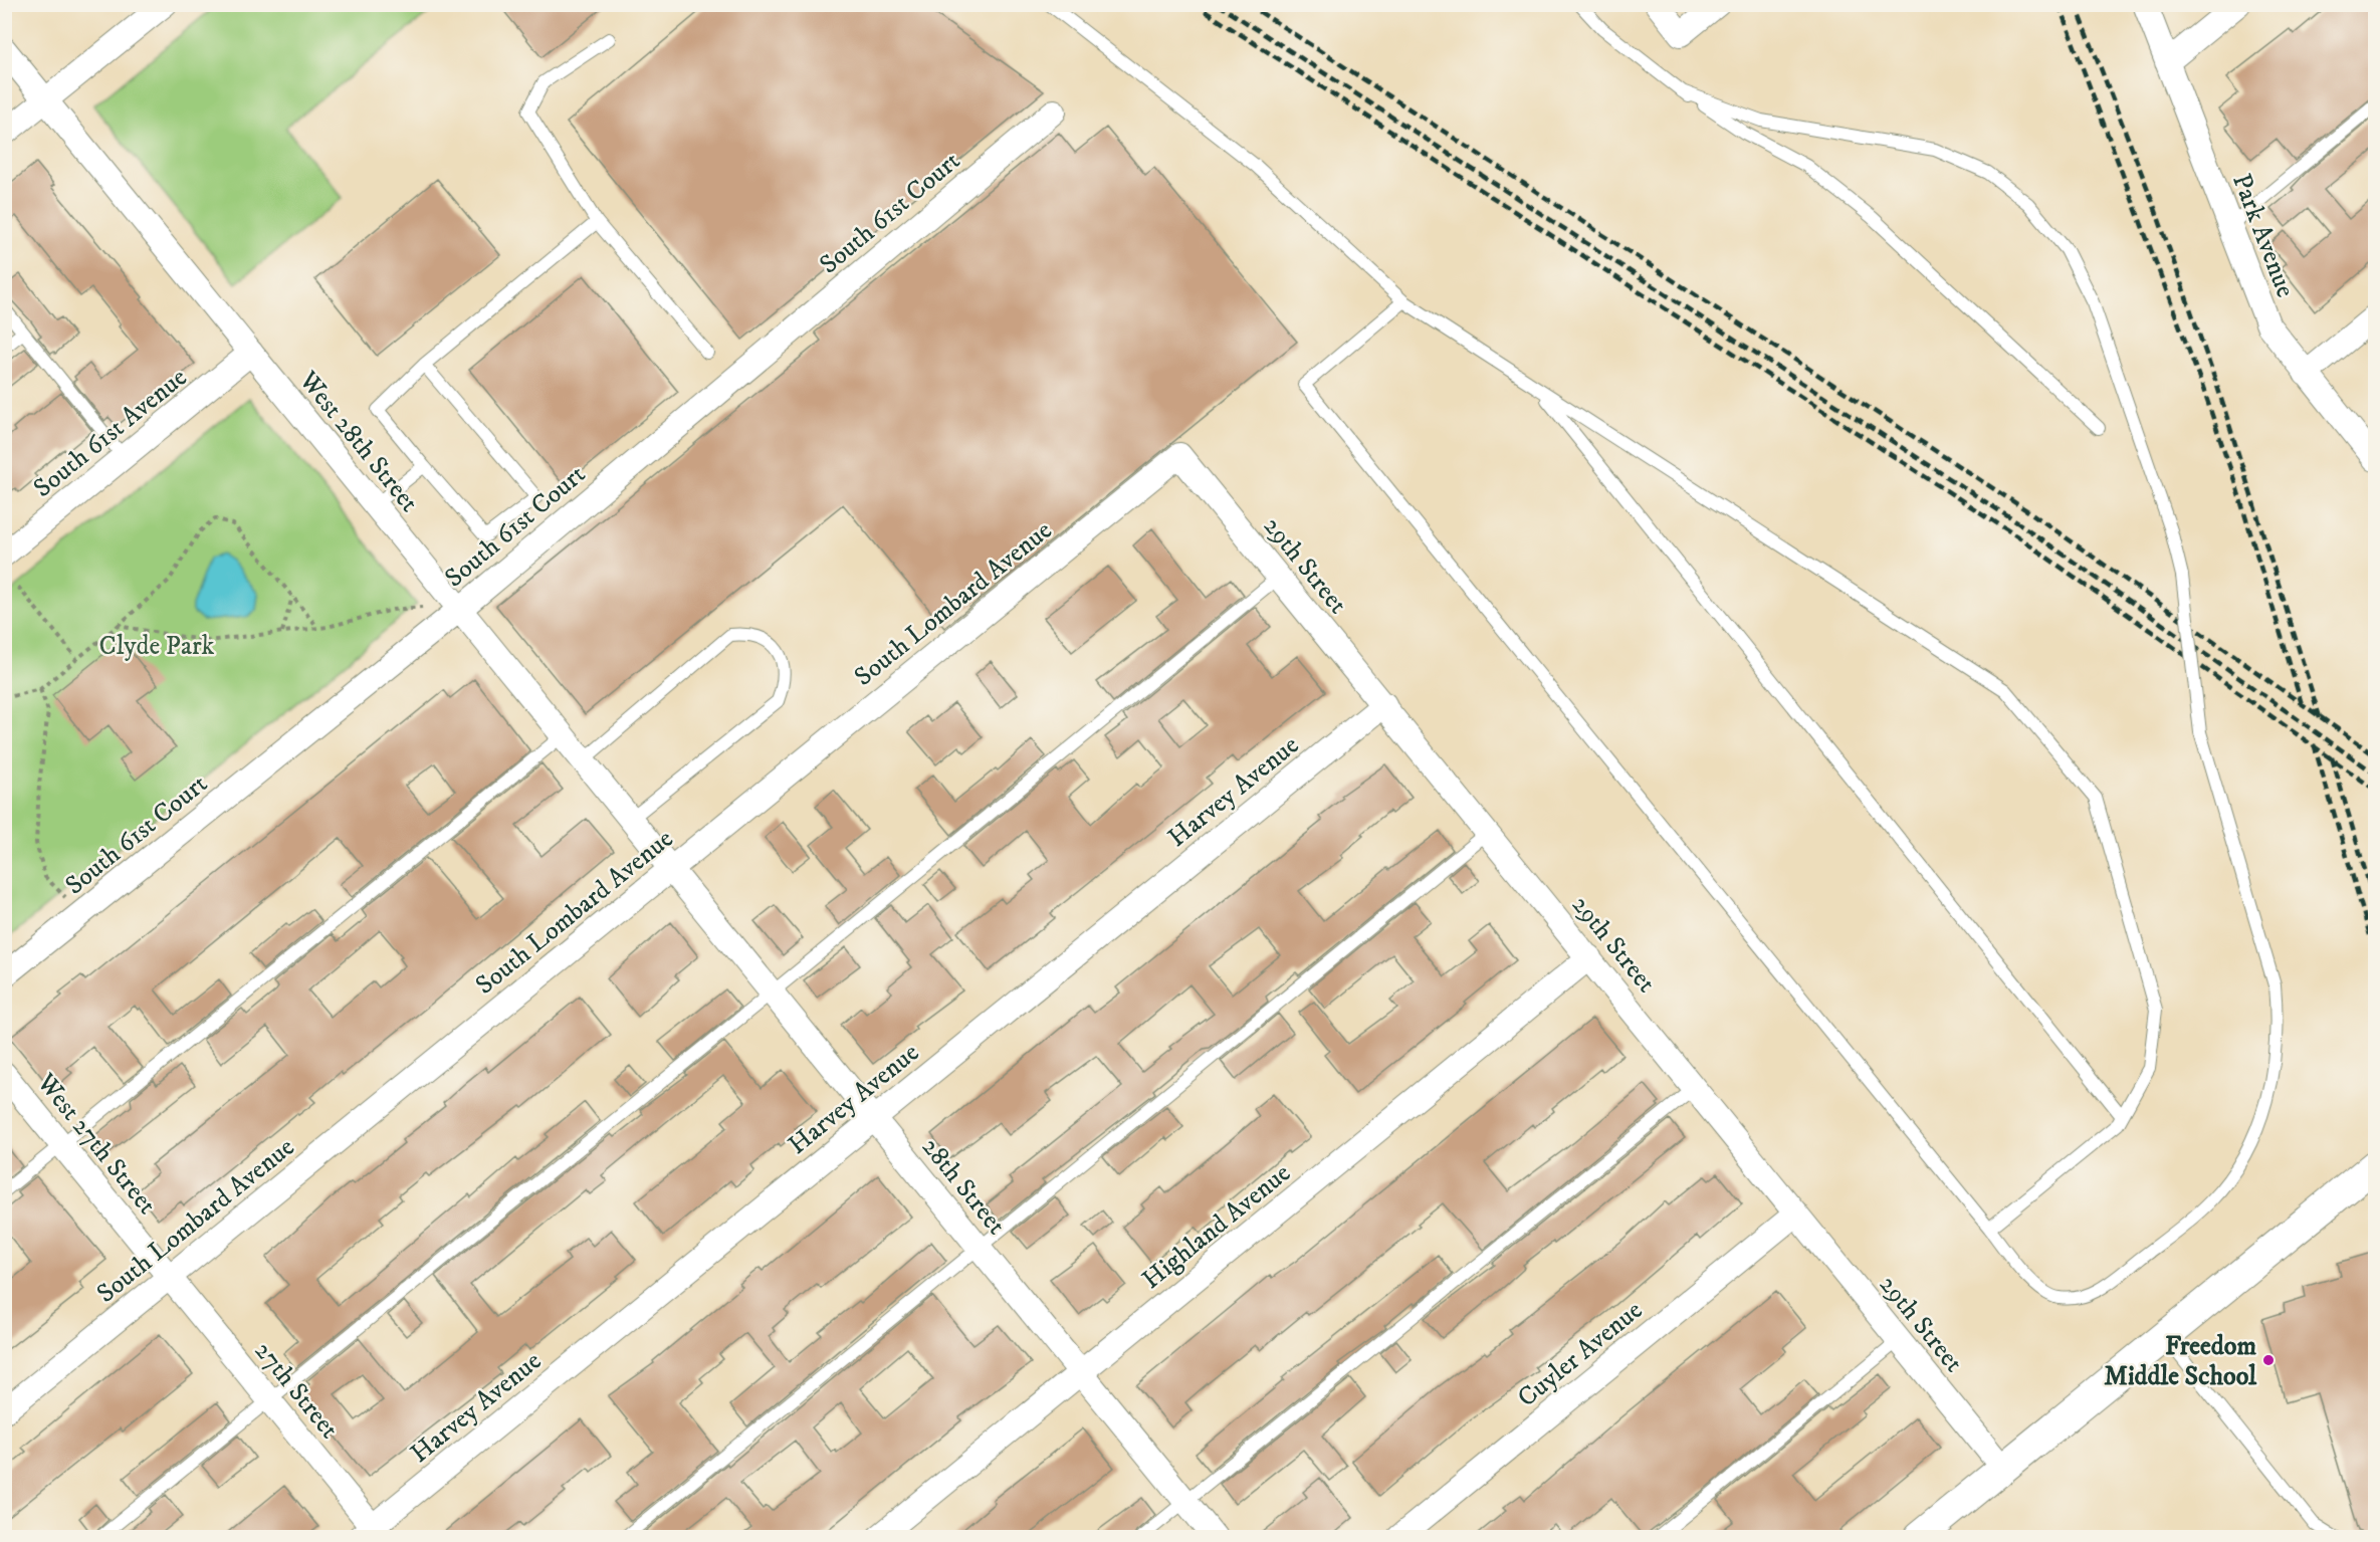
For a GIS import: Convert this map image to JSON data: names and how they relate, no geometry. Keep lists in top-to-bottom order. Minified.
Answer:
{"streets":{"street":["South 61st Court","Park Avenue","South 61st Avenue","West 28th Street","29th Street","South Lombard Avenue","Harvey Avenue","West 27th Street","28th Street","Highland Avenue","Cuyler Avenue","27th Street"]},"crossings":[["South 61st Court","West 28th Street"],["South 61st Avenue","West 28th Street"],["West 28th Street","South Lombard Avenue"],["West 28th Street","28th Street"],["29th Street","South Lombard Avenue"],["29th Street","Harvey Avenue"],["29th Street","Highland Avenue"],["29th Street","Cuyler Avenue"],["South Lombard Avenue","West 27th Street"],["South Lombard Avenue","28th Street"],["South Lombard Avenue","27th Street"],["Harvey Avenue","28th Street"],["Harvey Avenue","27th Street"],["West 27th Street","27th Street"],["28th Street","Highland Avenue"]],"parks":["Clyde Park"],"places":["Freedom Middle School"]}
